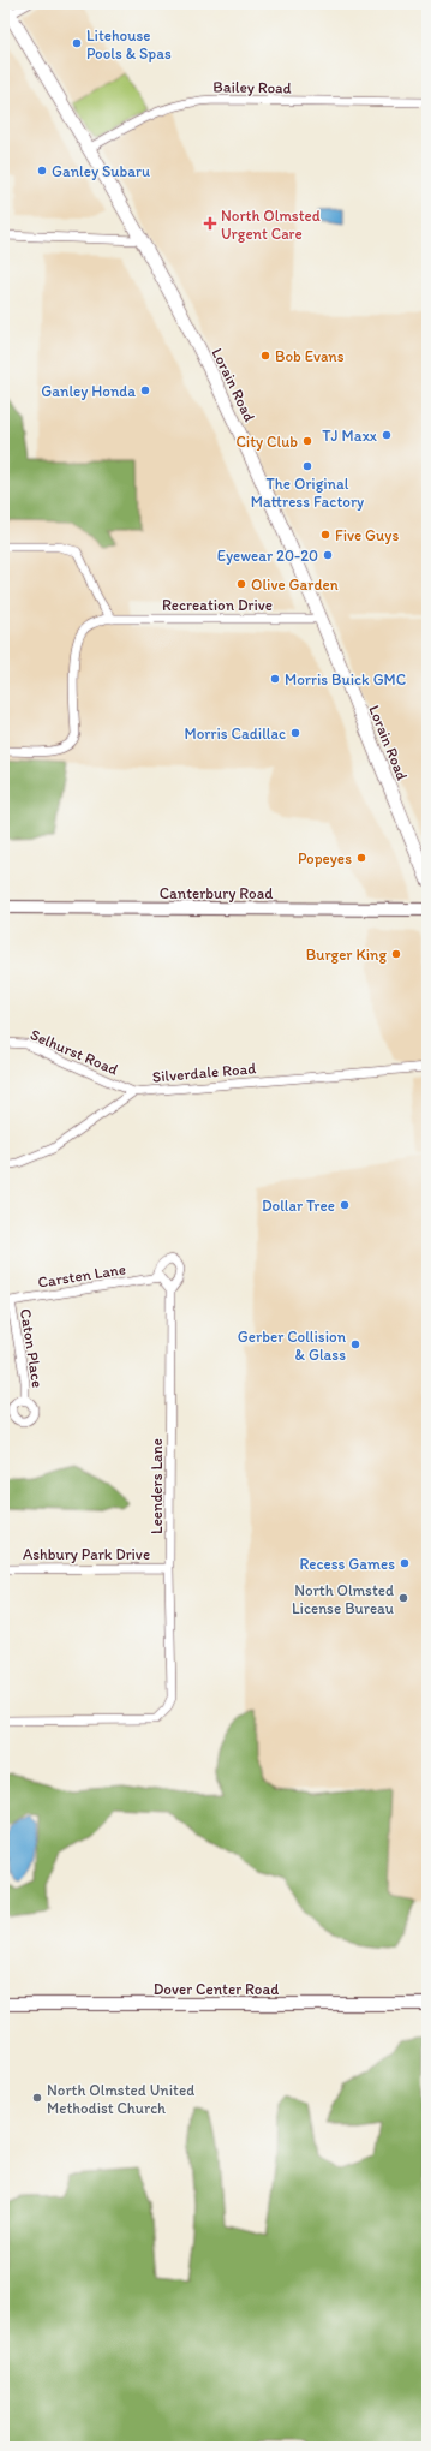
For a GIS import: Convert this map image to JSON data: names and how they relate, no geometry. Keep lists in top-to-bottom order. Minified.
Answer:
{"streets":{"main road":["Lorain Road"],"street":["Bailey Road","Recreation Drive","Canterbury Road","Selhurst Road","Silverdale Road","Carsten Lane","Caton Place","Leenders Lane","Ashbury Park Drive","Dover Center Road"]},"crossings":[["Bailey Road","Lorain Road"],["Lorain Road","Recreation Drive"],["Selhurst Road","Silverdale Road"],["Carsten Lane","Caton Place"],["Carsten Lane","Leenders Lane"],["Leenders Lane","Ashbury Park Drive"]],"places":{"other":["Litehouse Pools & Spas","Ganley Subaru","Bob Evans","Ganley Honda","TJ Maxx","City Club","The Original Mattress Factory","Five Guys","Eyewear 20-20","Olive Garden","Morris Buick GMC","Morris Cadillac","Popeyes","Burger King","Dollar Tree","Gerber Collision & Glass","Recess Games","North Olmsted License Bureau","North Olmsted United Methodist Church"],"health":["North Olmsted Urgent Care"]}}
